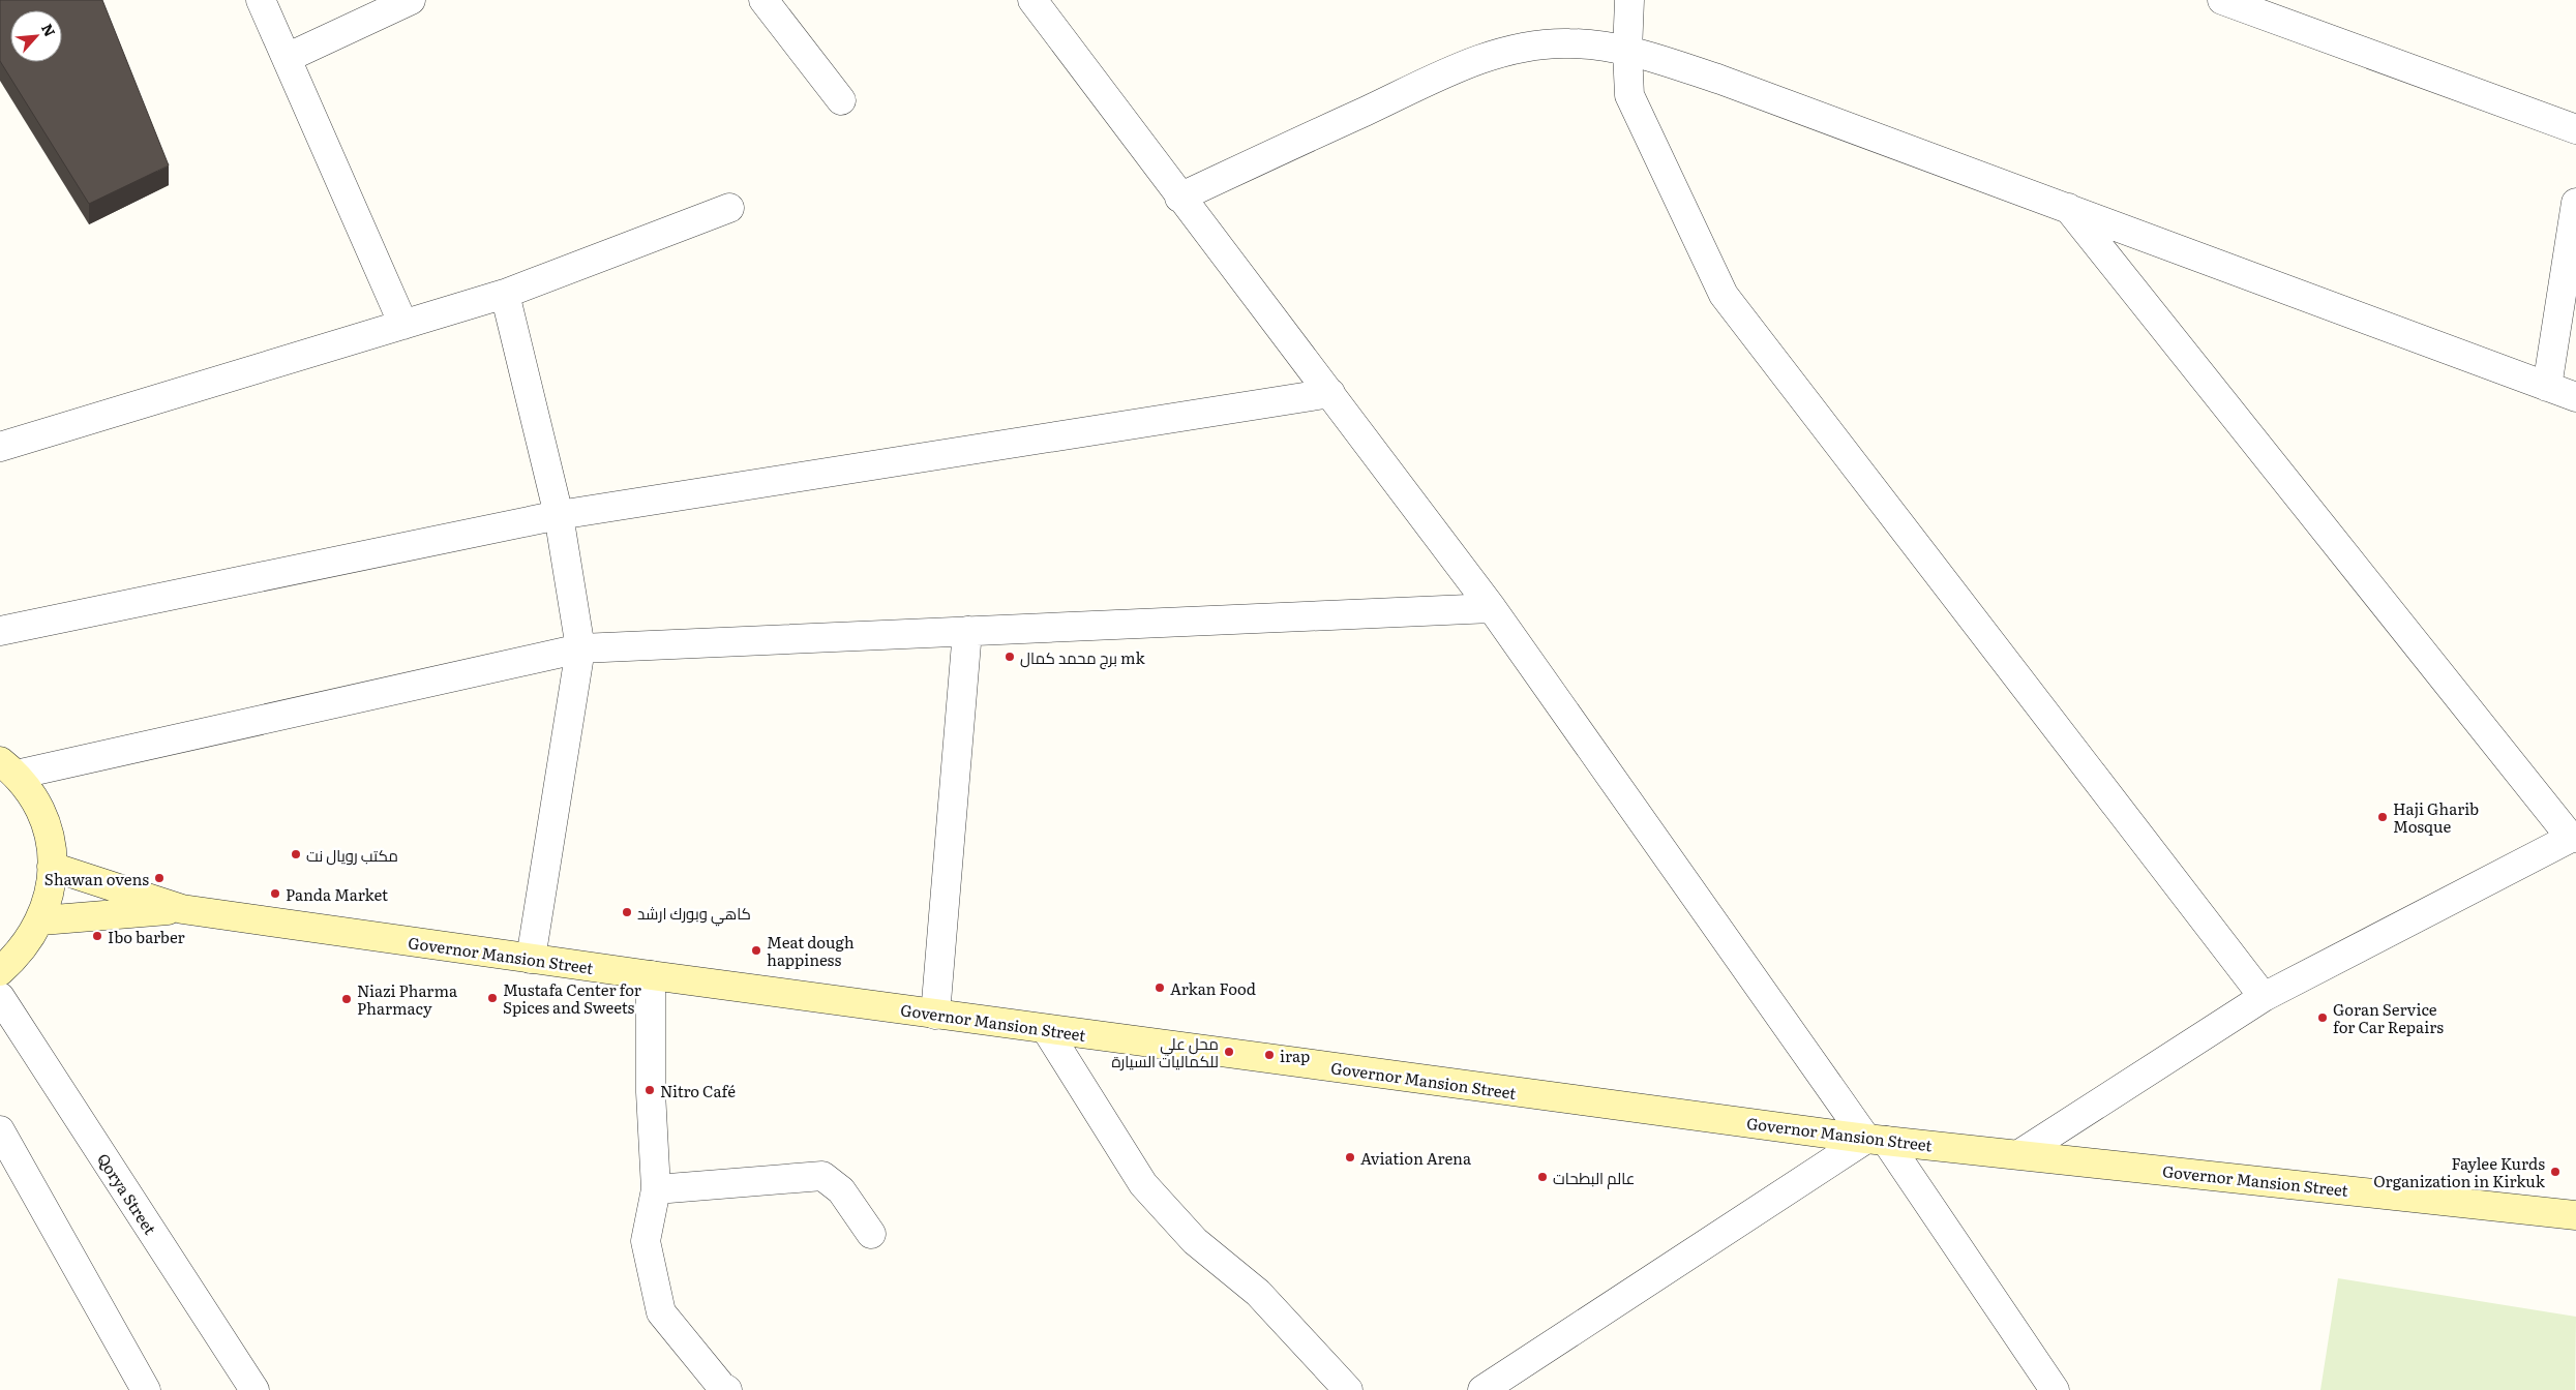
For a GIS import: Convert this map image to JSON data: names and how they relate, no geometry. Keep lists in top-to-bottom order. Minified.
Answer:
{"streets":{"main road":["Governor Mansion Street"],"street":["Qorya Street"]},"places":["برج محمد كمال mk","Haji Gharib Mosque","مكتب رويال نت","Shawan ovens","Panda Market","كاهي وبورك ارشد","Ibo barber","Meat dough happiness","Arkan Food","Mustafa Center for Spices and Sweets","Niazi Pharma Pharmacy","Goran Service for Car Repairs","محل علي للكماليات السيارة","irap","Nitro Café","Aviation Arena","Faylee Kurds Organization in Kirkuk","عالم البطحات"],"north":"top right"}
